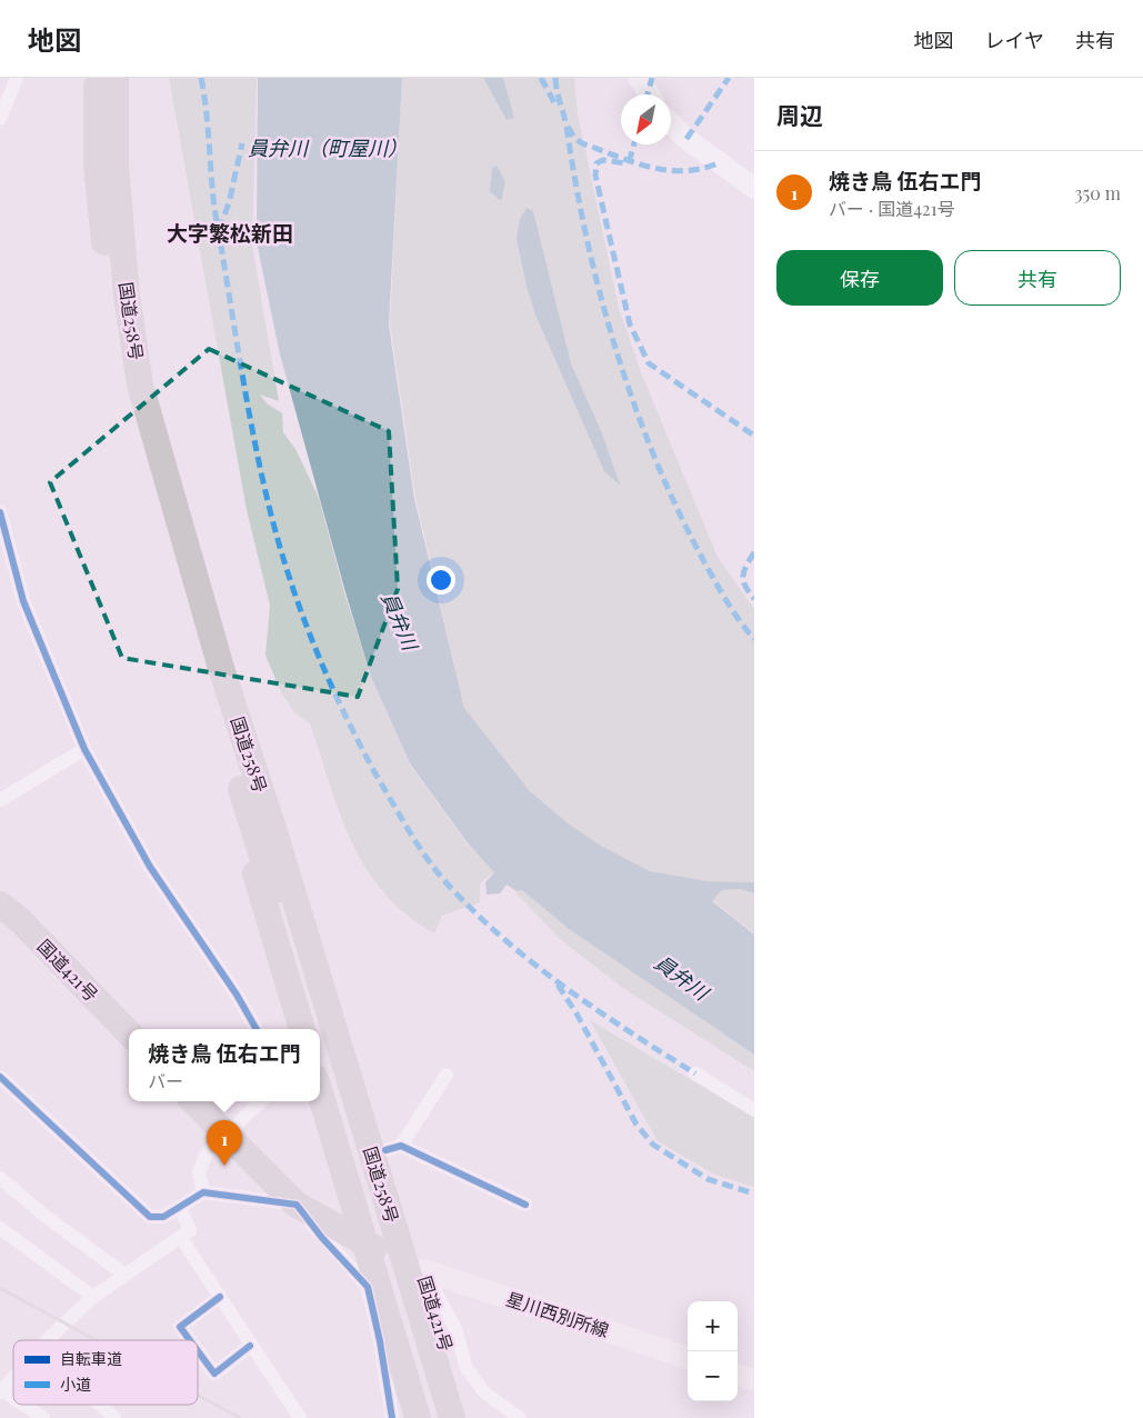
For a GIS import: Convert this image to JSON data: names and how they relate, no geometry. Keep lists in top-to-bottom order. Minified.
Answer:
{"streets":{"highway":["国道258号","国道421号"],"main road":["星川西別所線"]},"crossings":[["国道258号","国道421号"],["国道258号","星川西別所線"],["国道421号","星川西別所線"]],"districts":["大字繁松新田"],"water":["員弁川（町屋川）","員弁川"],"legend":["自転車道","小道"],"north":"bottom left","page":{"header":"地図","nav":["地図","レイヤ","共有"],"heading":"周辺","list":[{"mark":"1","name":"焼き鳥 伍右エ門","note":"バー · 国道421号","value":"350 m"}],"buttons":["保存","共有"],"popup":["焼き鳥 伍右エ門","バー"],"pins":"1","map_buttons":["+","−"]}}
